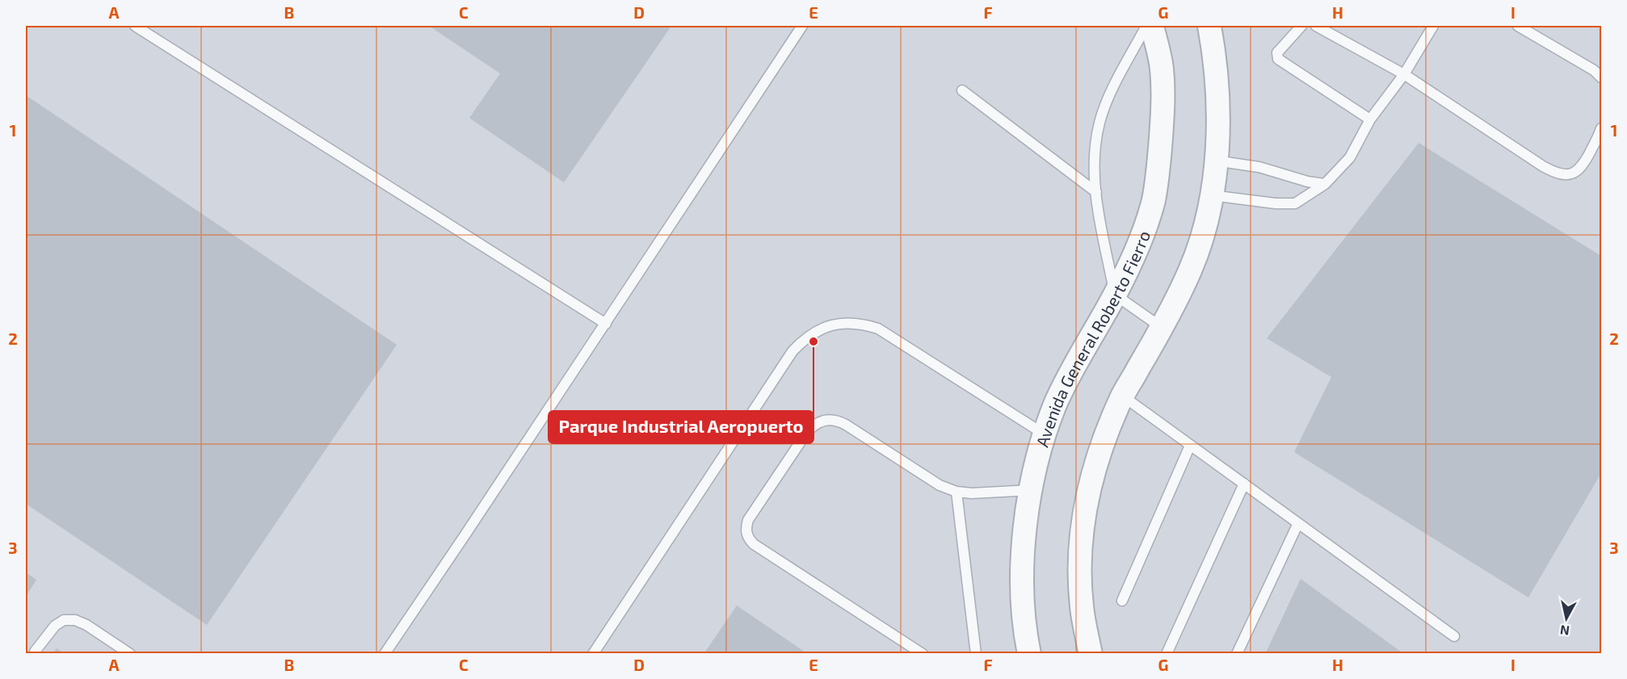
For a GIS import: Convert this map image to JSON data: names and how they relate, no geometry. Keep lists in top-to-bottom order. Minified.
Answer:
{"streets":{"street":["Avenida General Roberto Fierro"]},"places":["Parque Industrial Aeropuerto"],"north":"bottom","grid":{"columns":["A","B","C","D","E","F","G","H","I"],"rows":["1","2","3"]}}
